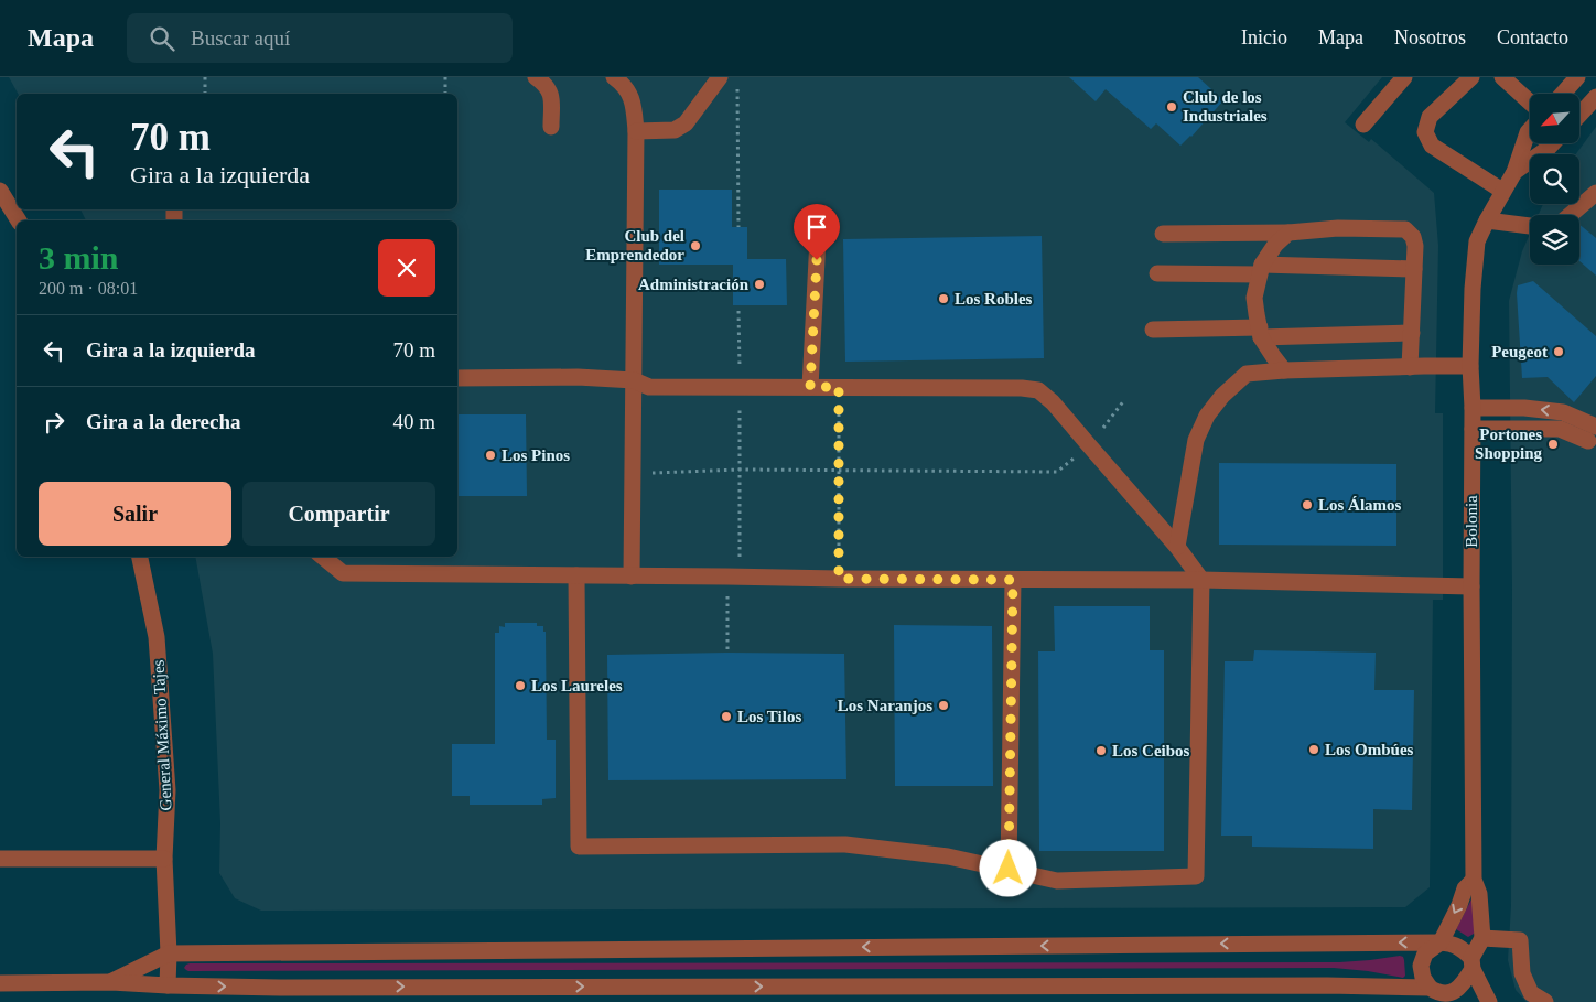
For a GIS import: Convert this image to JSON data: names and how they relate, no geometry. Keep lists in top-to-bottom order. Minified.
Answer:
{"streets":{"street":["Bolonia","General Máximo Tajes"]},"places":["Club de los Industriales","Club del Emprendedor","Administración","Los Robles","Peugeot","Portones Shopping","Los Pinos","Los Álamos","Los Laureles","Los Naranjos","Los Tilos","Los Ombúes","Los Ceibos"],"north":"bottom left","page":{"header":"Mapa","search":"Buscar aquí","nav":["Inicio","Mapa","Nosotros","Contacto"],"turn":["70 m","Gira a la izquierda"],"heading":["3 min","200 m · 08:01"],"list":[{"name":"Gira a la izquierda","value":"70 m"},{"name":"Gira a la derecha","value":"40 m"}],"buttons":["Salir","Compartir"]}}
